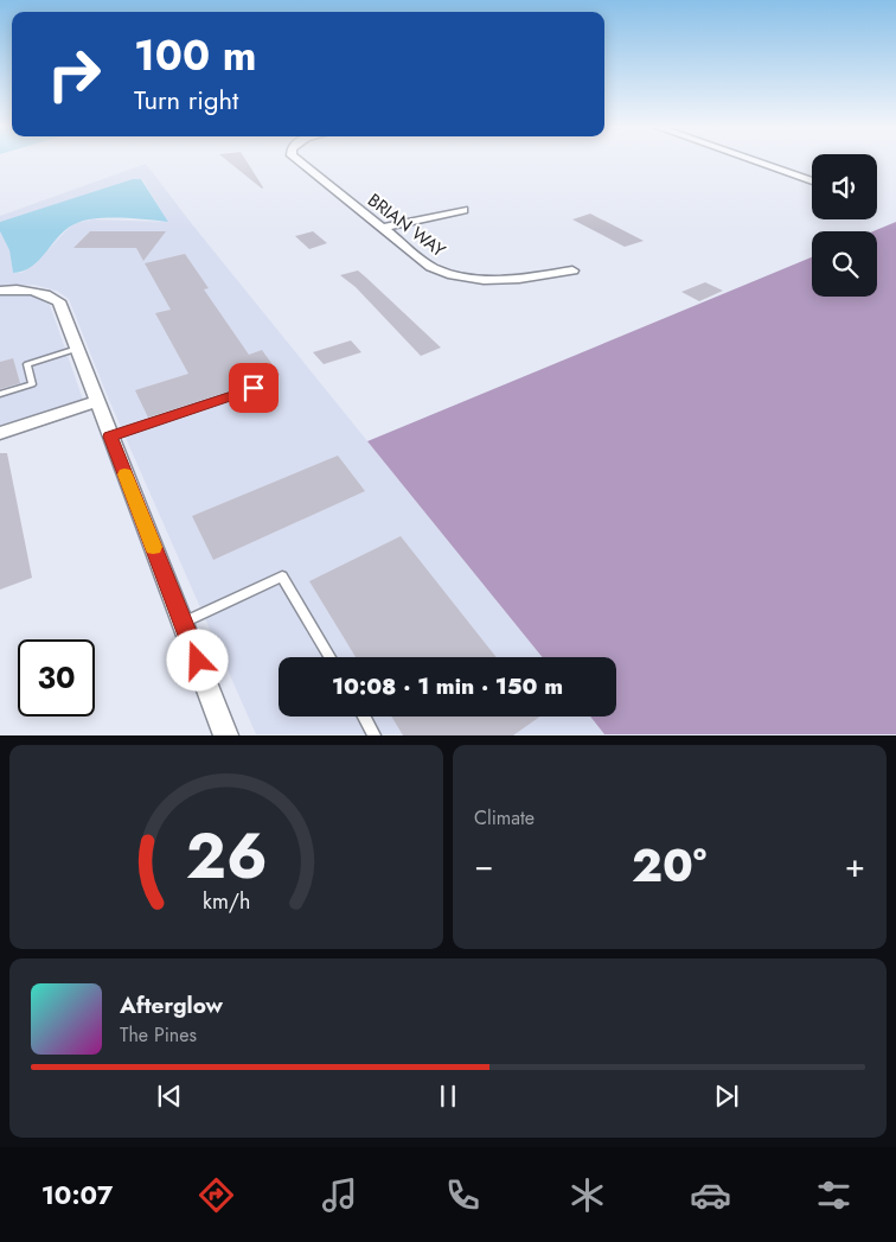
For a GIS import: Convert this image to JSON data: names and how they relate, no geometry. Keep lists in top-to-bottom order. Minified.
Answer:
{"streets":{"street":["BRIAN WAY"]},"page":{"turn":["100 m","Turn right"],"limit":"30","trip":"10:08 · 1 min · 150 m","tile":"Climate","heat":["−","20°","+"],"song":["Afterglow","The Pines"],"tabs":"10:07","gauge":["26","km/h"]}}
